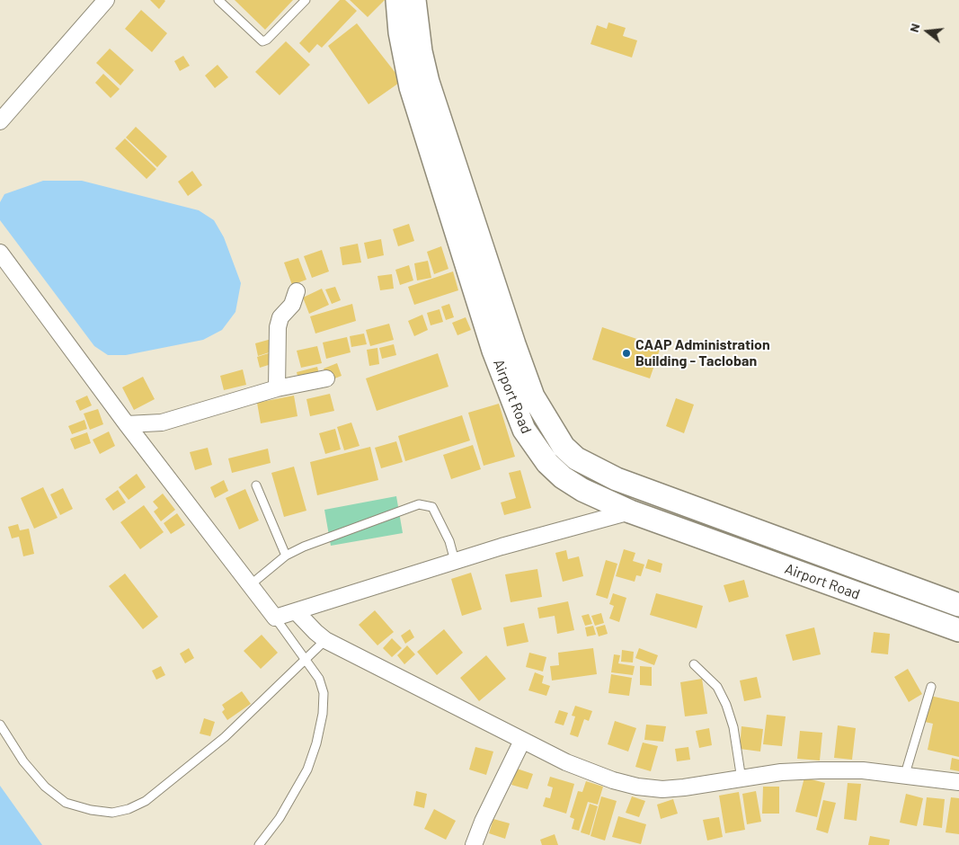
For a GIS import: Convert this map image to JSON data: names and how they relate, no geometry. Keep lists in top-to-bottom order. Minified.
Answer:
{"streets":{"main road":["Airport Road"]},"places":["CAAP Administration Building - Tacloban"],"north":"left"}
